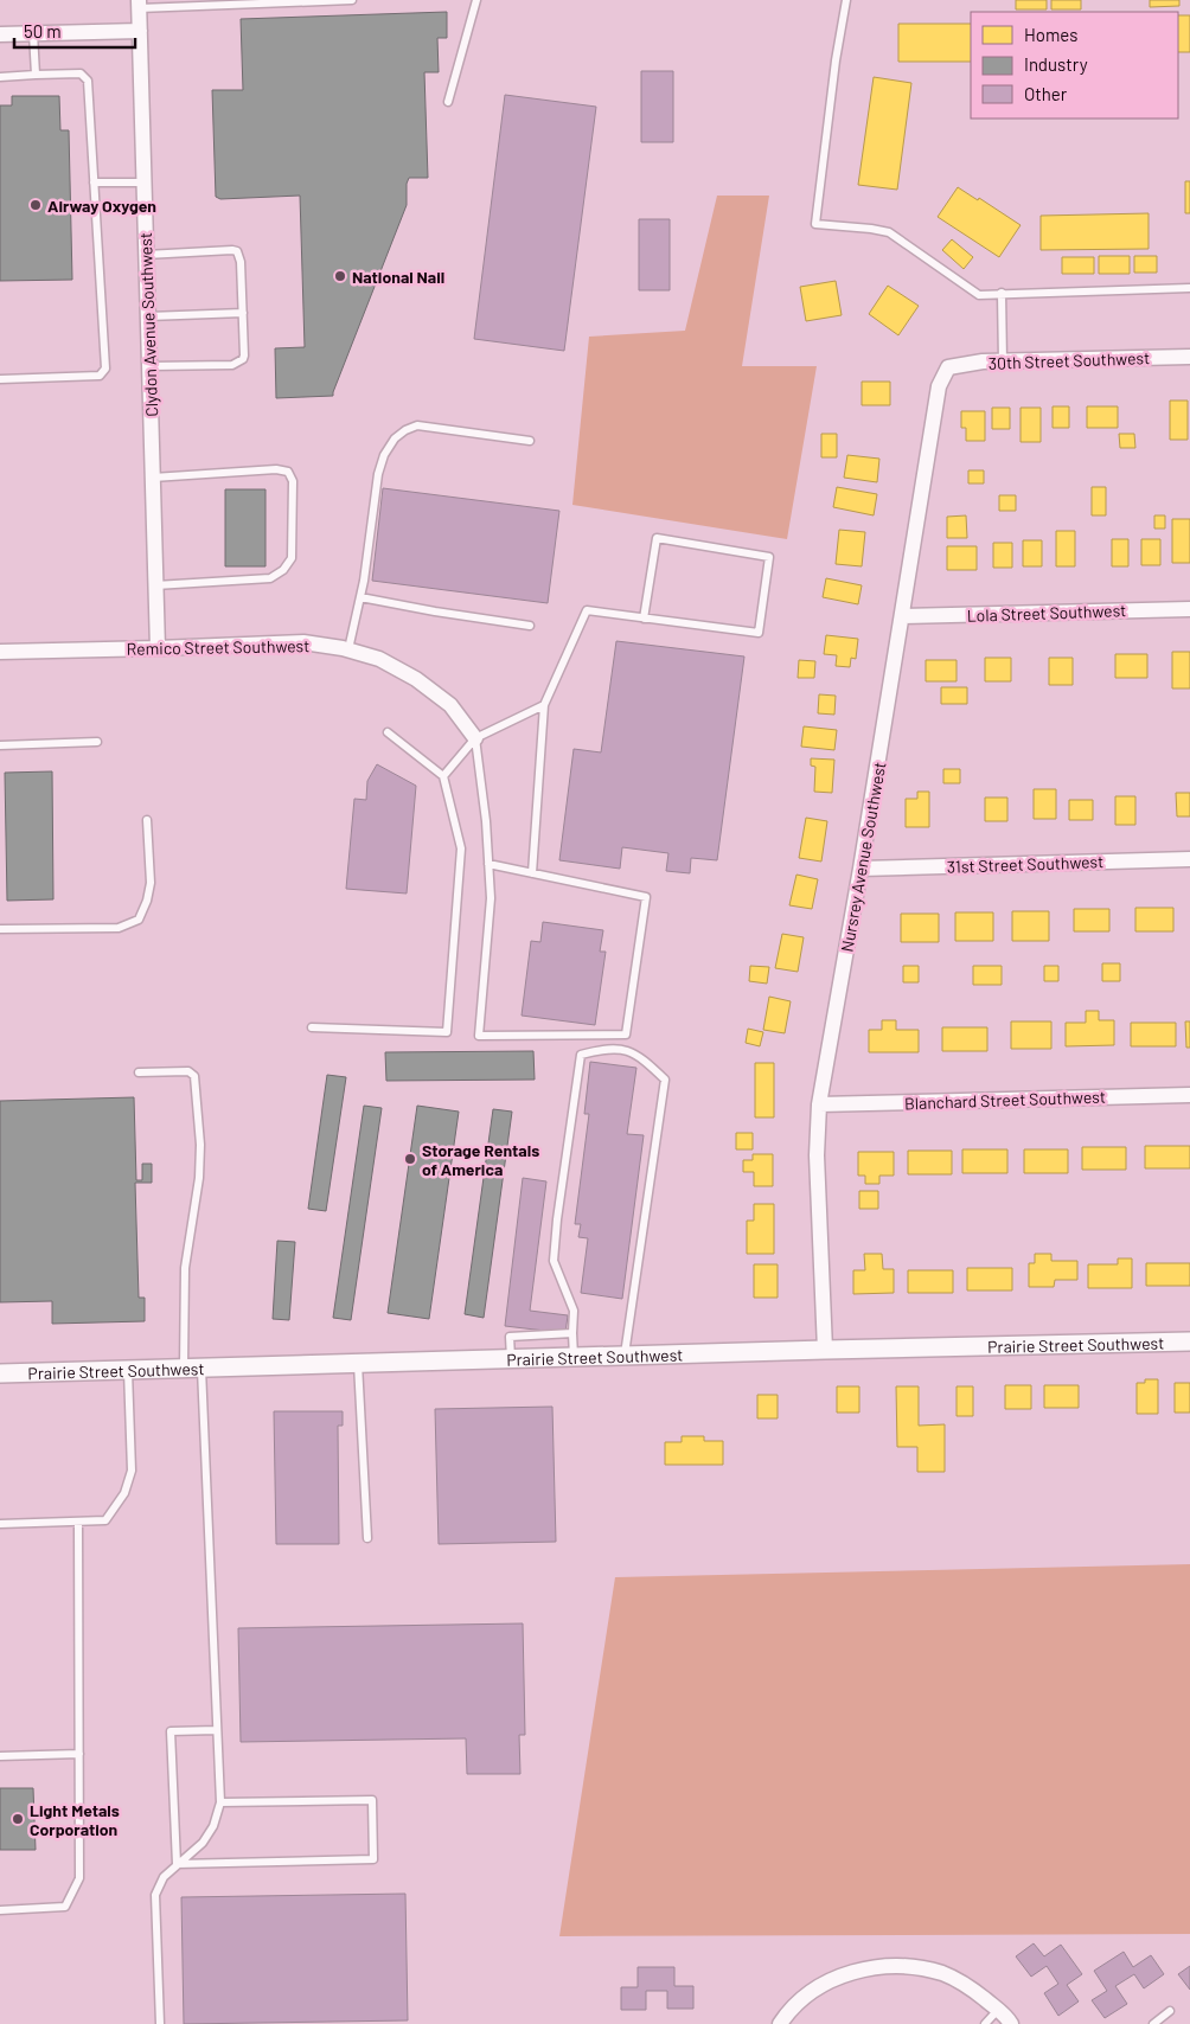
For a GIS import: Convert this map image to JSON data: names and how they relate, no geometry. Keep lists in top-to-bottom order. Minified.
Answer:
{"streets":{"street":["Clydon Avenue Southwest","30th Street Southwest","Lola Street Southwest","Remico Street Southwest","Nursrey Avenue Southwest","31st Street Southwest","Blanchard Street Southwest","Prairie Street Southwest"]},"crossings":[["Clydon Avenue Southwest","Remico Street Southwest"],["30th Street Southwest","Nursrey Avenue Southwest"],["Lola Street Southwest","Nursrey Avenue Southwest"],["Nursrey Avenue Southwest","31st Street Southwest"],["Nursrey Avenue Southwest","Blanchard Street Southwest"],["Nursrey Avenue Southwest","Prairie Street Southwest"]],"places":["Airway Oxygen","National Nail","Storage Rentals of America","Light Metals Corporation"],"legend":["Homes","Industry","Other"],"scale_bar":"50 m"}
